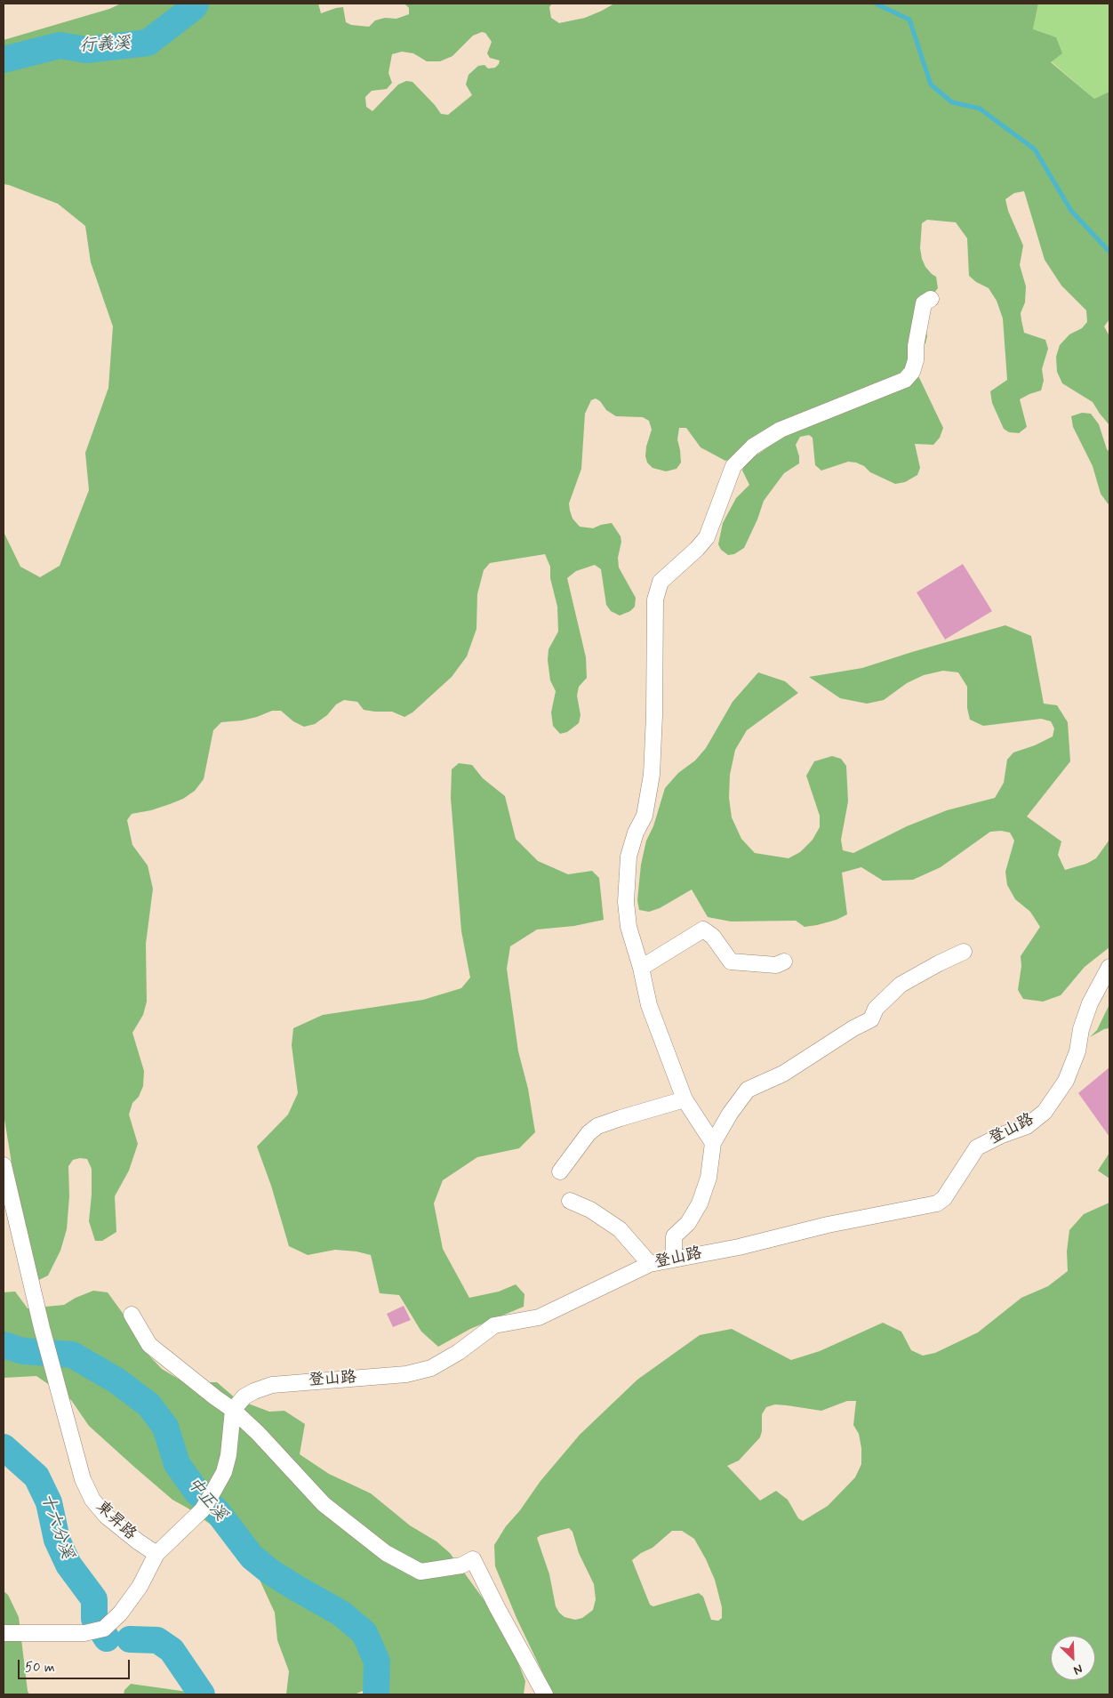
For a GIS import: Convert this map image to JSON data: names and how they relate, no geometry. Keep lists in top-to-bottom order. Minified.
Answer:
{"streets":{"street":["登山路","東昇路"]},"water":["行義溪","中正溪","十六分溪"],"scale_bar":"50 m","north":"bottom right"}
